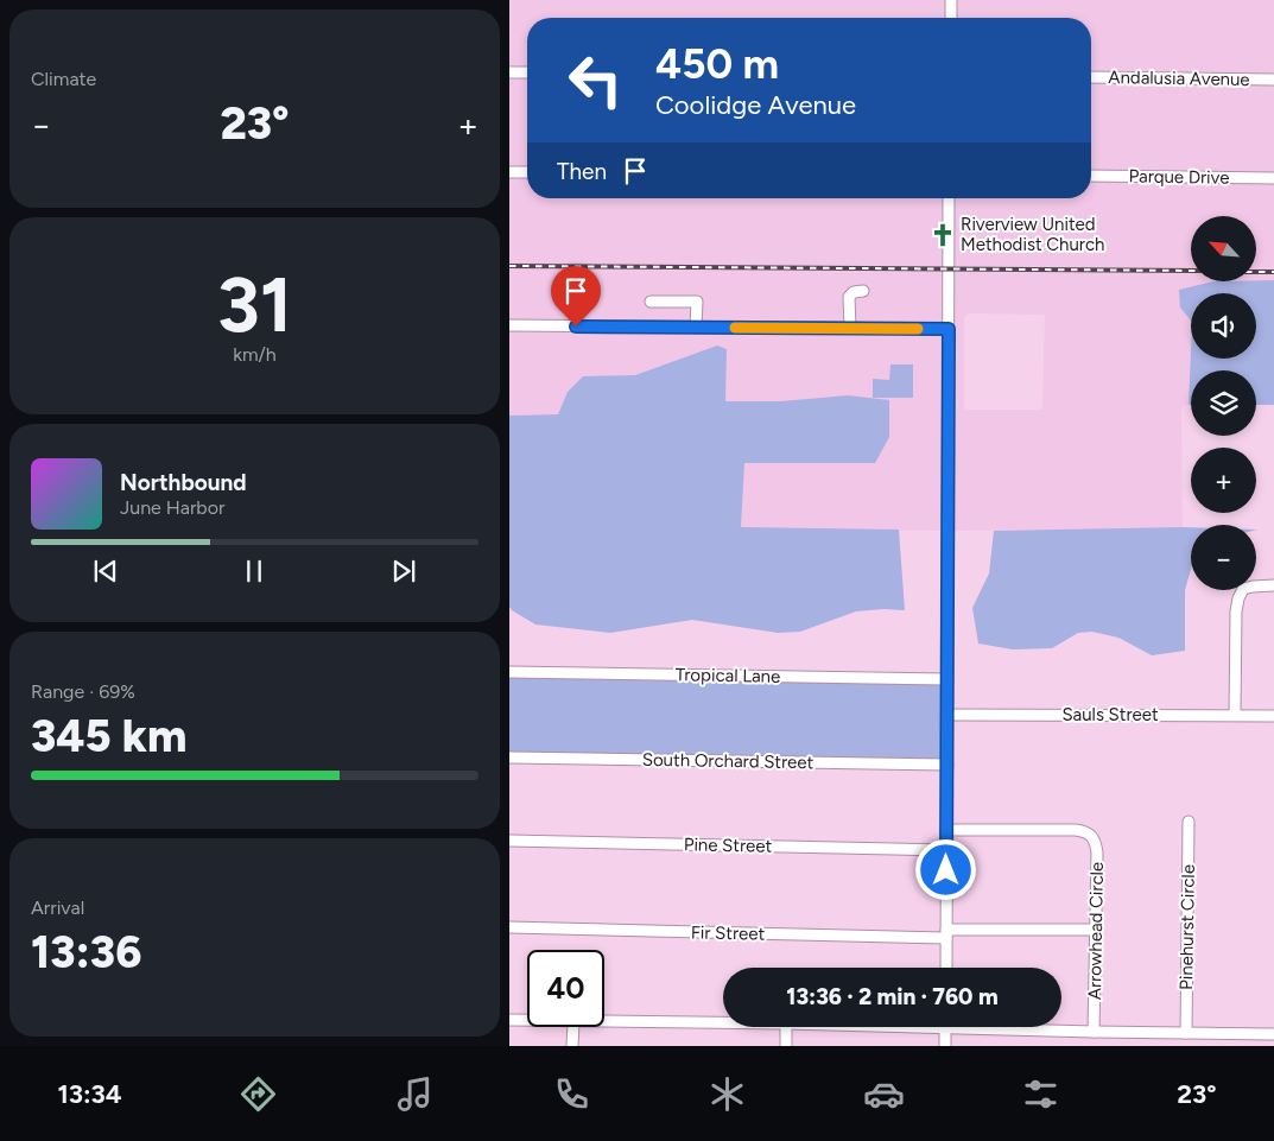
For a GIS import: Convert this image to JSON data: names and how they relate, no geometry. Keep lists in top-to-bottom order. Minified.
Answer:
{"streets":{"street":["Andalusia Avenue","Parque Drive","Tropical Lane","Sauls Street","South Orchard Street","Pine Street","Pinehurst Circle","Arrowhead Circle","Fir Street"]},"crossings":[["Arrowhead Circle","Fir Street"]],"places":{"church":["Riverview United Methodist Church"]},"north":"top left","page":{"tile":["Climate",["31","km/h"],["Range · 69%","345 km"],["Arrival","13:36"]],"turn":["450 m","Coolidge Avenue"],"heat":["−","23°","+"],"then":"Then","map_buttons":["+","−"],"song":["Northbound","June Harbor"],"limit":"40","trip":"13:36 · 2 min · 760 m","tabs":["13:34","23°"]}}
